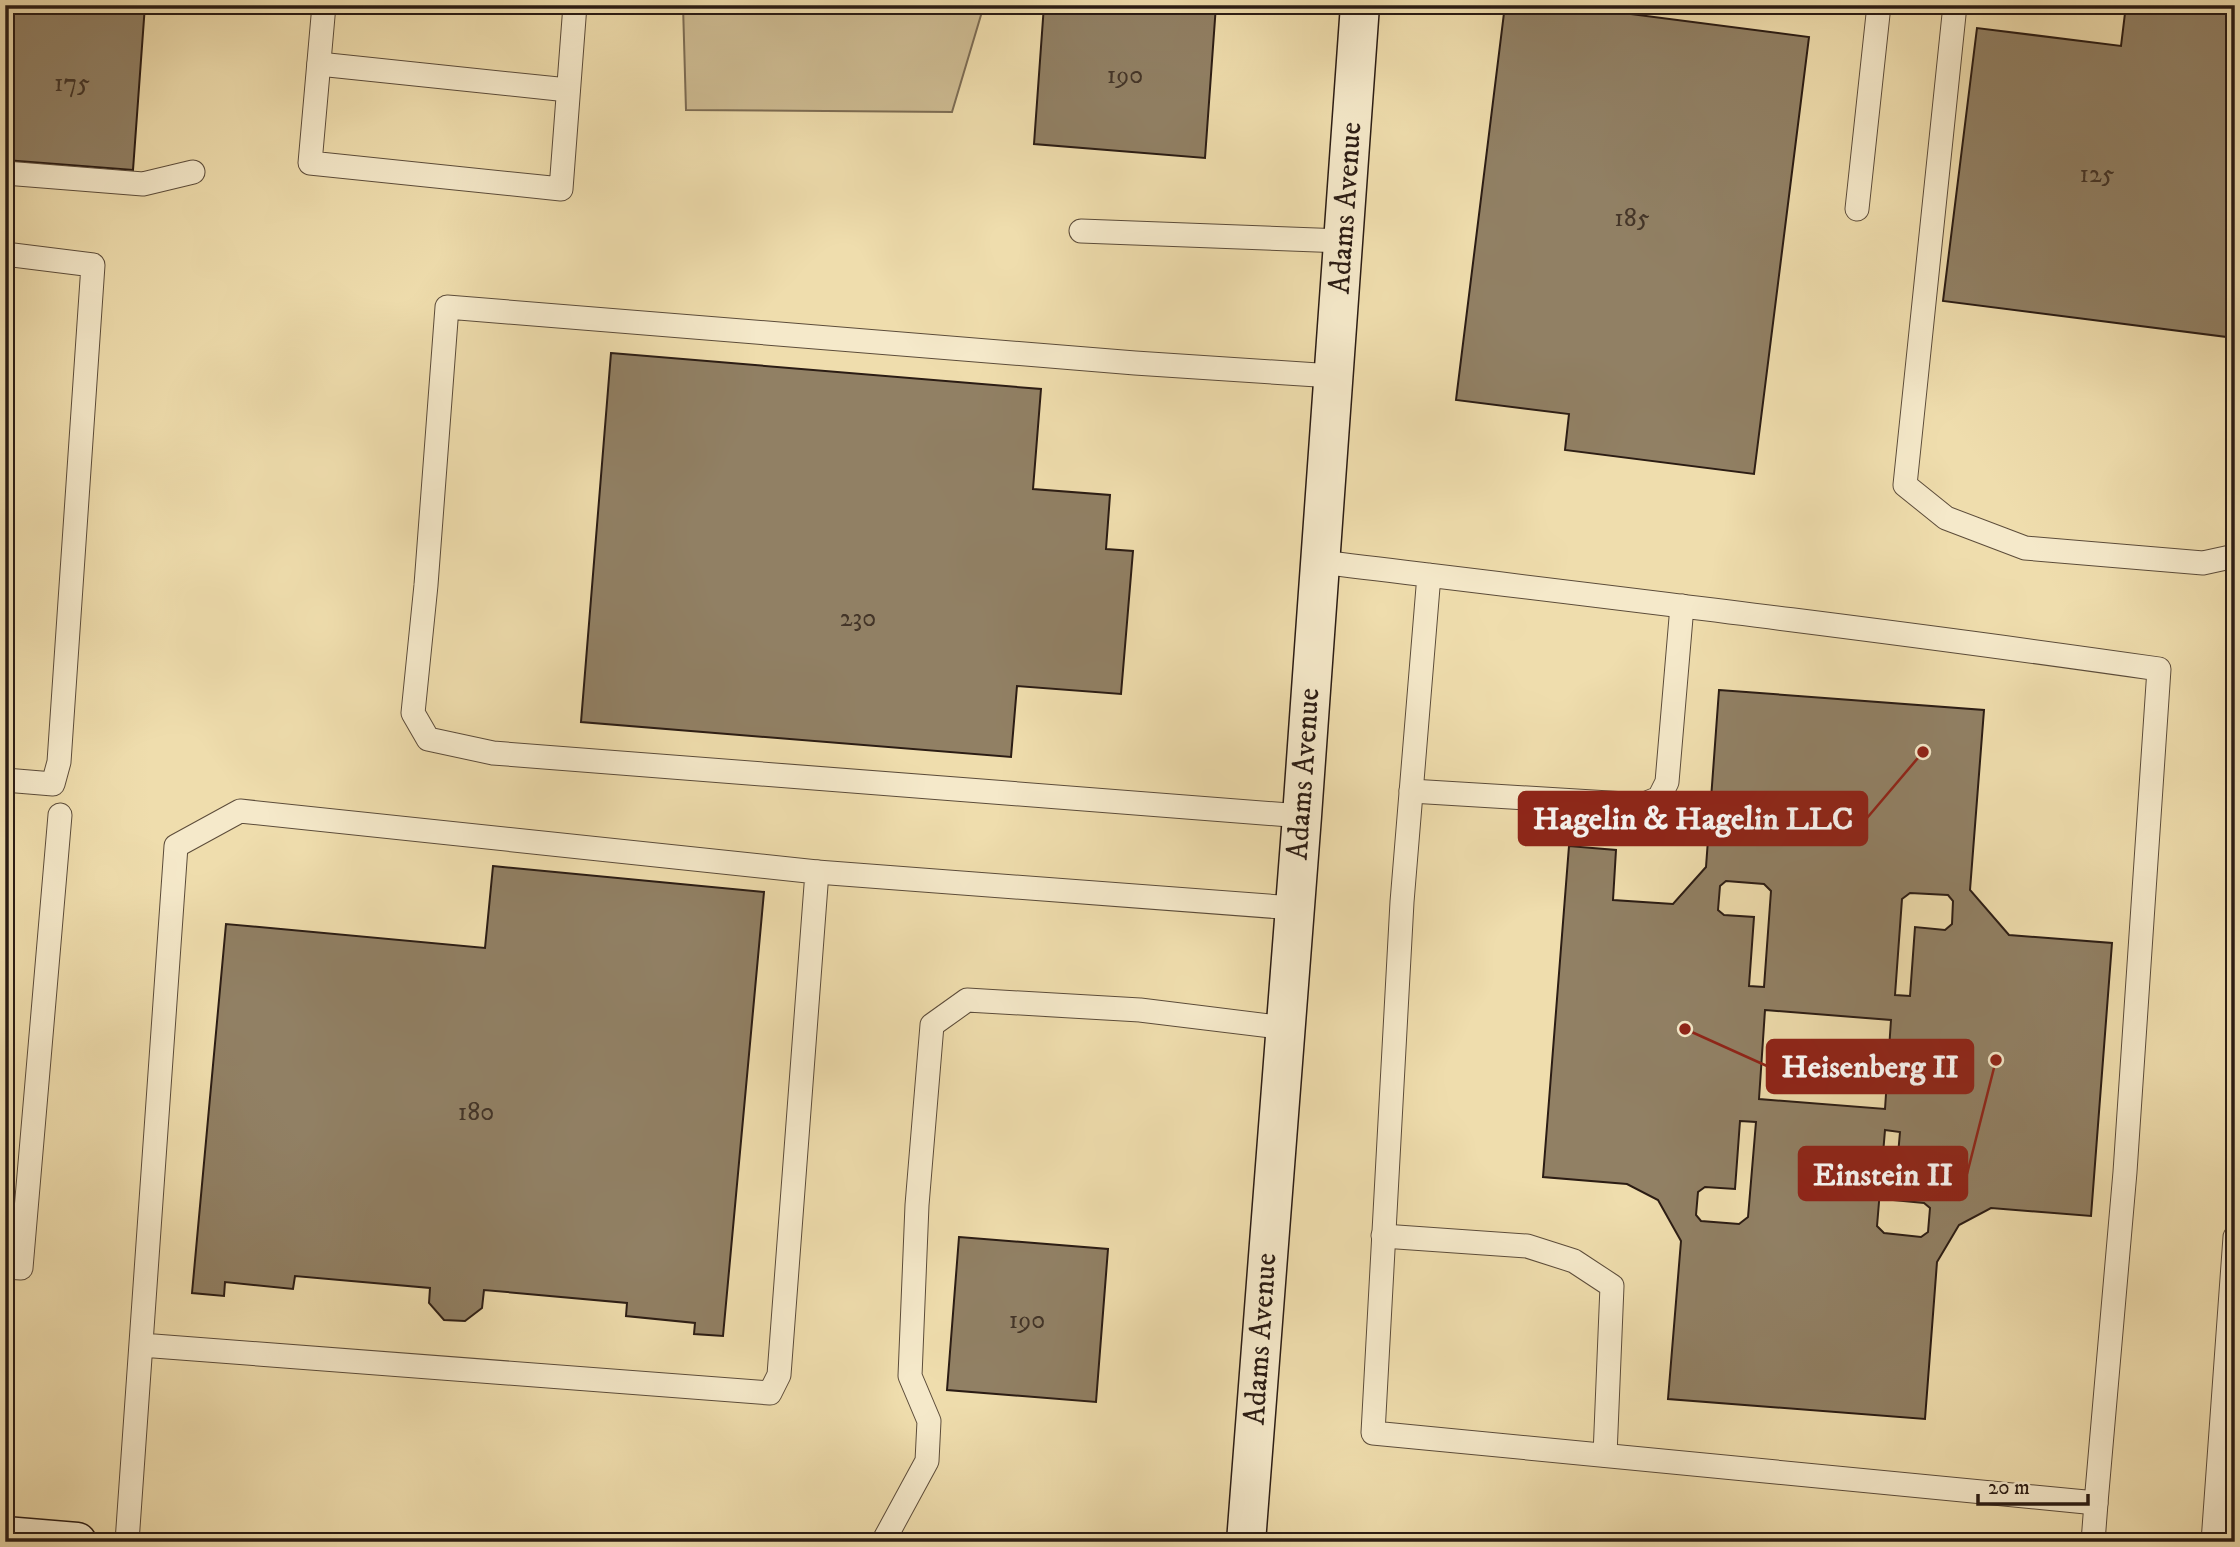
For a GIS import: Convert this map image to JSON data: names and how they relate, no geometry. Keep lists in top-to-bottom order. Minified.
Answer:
{"streets":{"street":["Adams Avenue"]},"places":["Hagelin & Hagelin LLC","Heisenberg II","Einstein II"],"house_numbers":["190","175","125","185","230","180","190"],"scale_bar":"20 m"}
